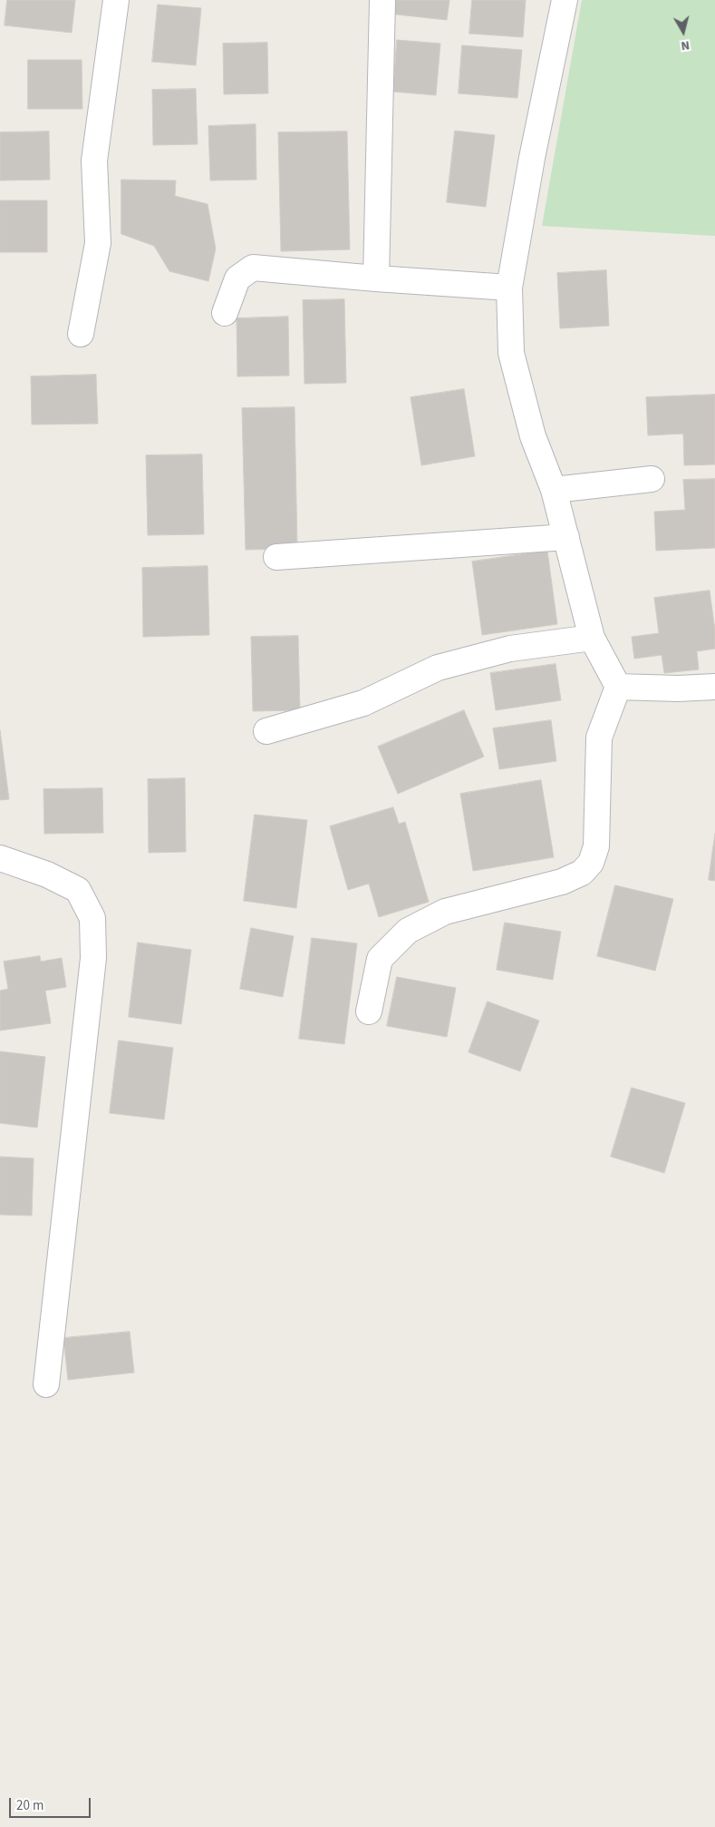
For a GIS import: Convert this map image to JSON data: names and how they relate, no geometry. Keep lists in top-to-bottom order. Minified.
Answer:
{"scale_bar":"20 m","north":"bottom"}
